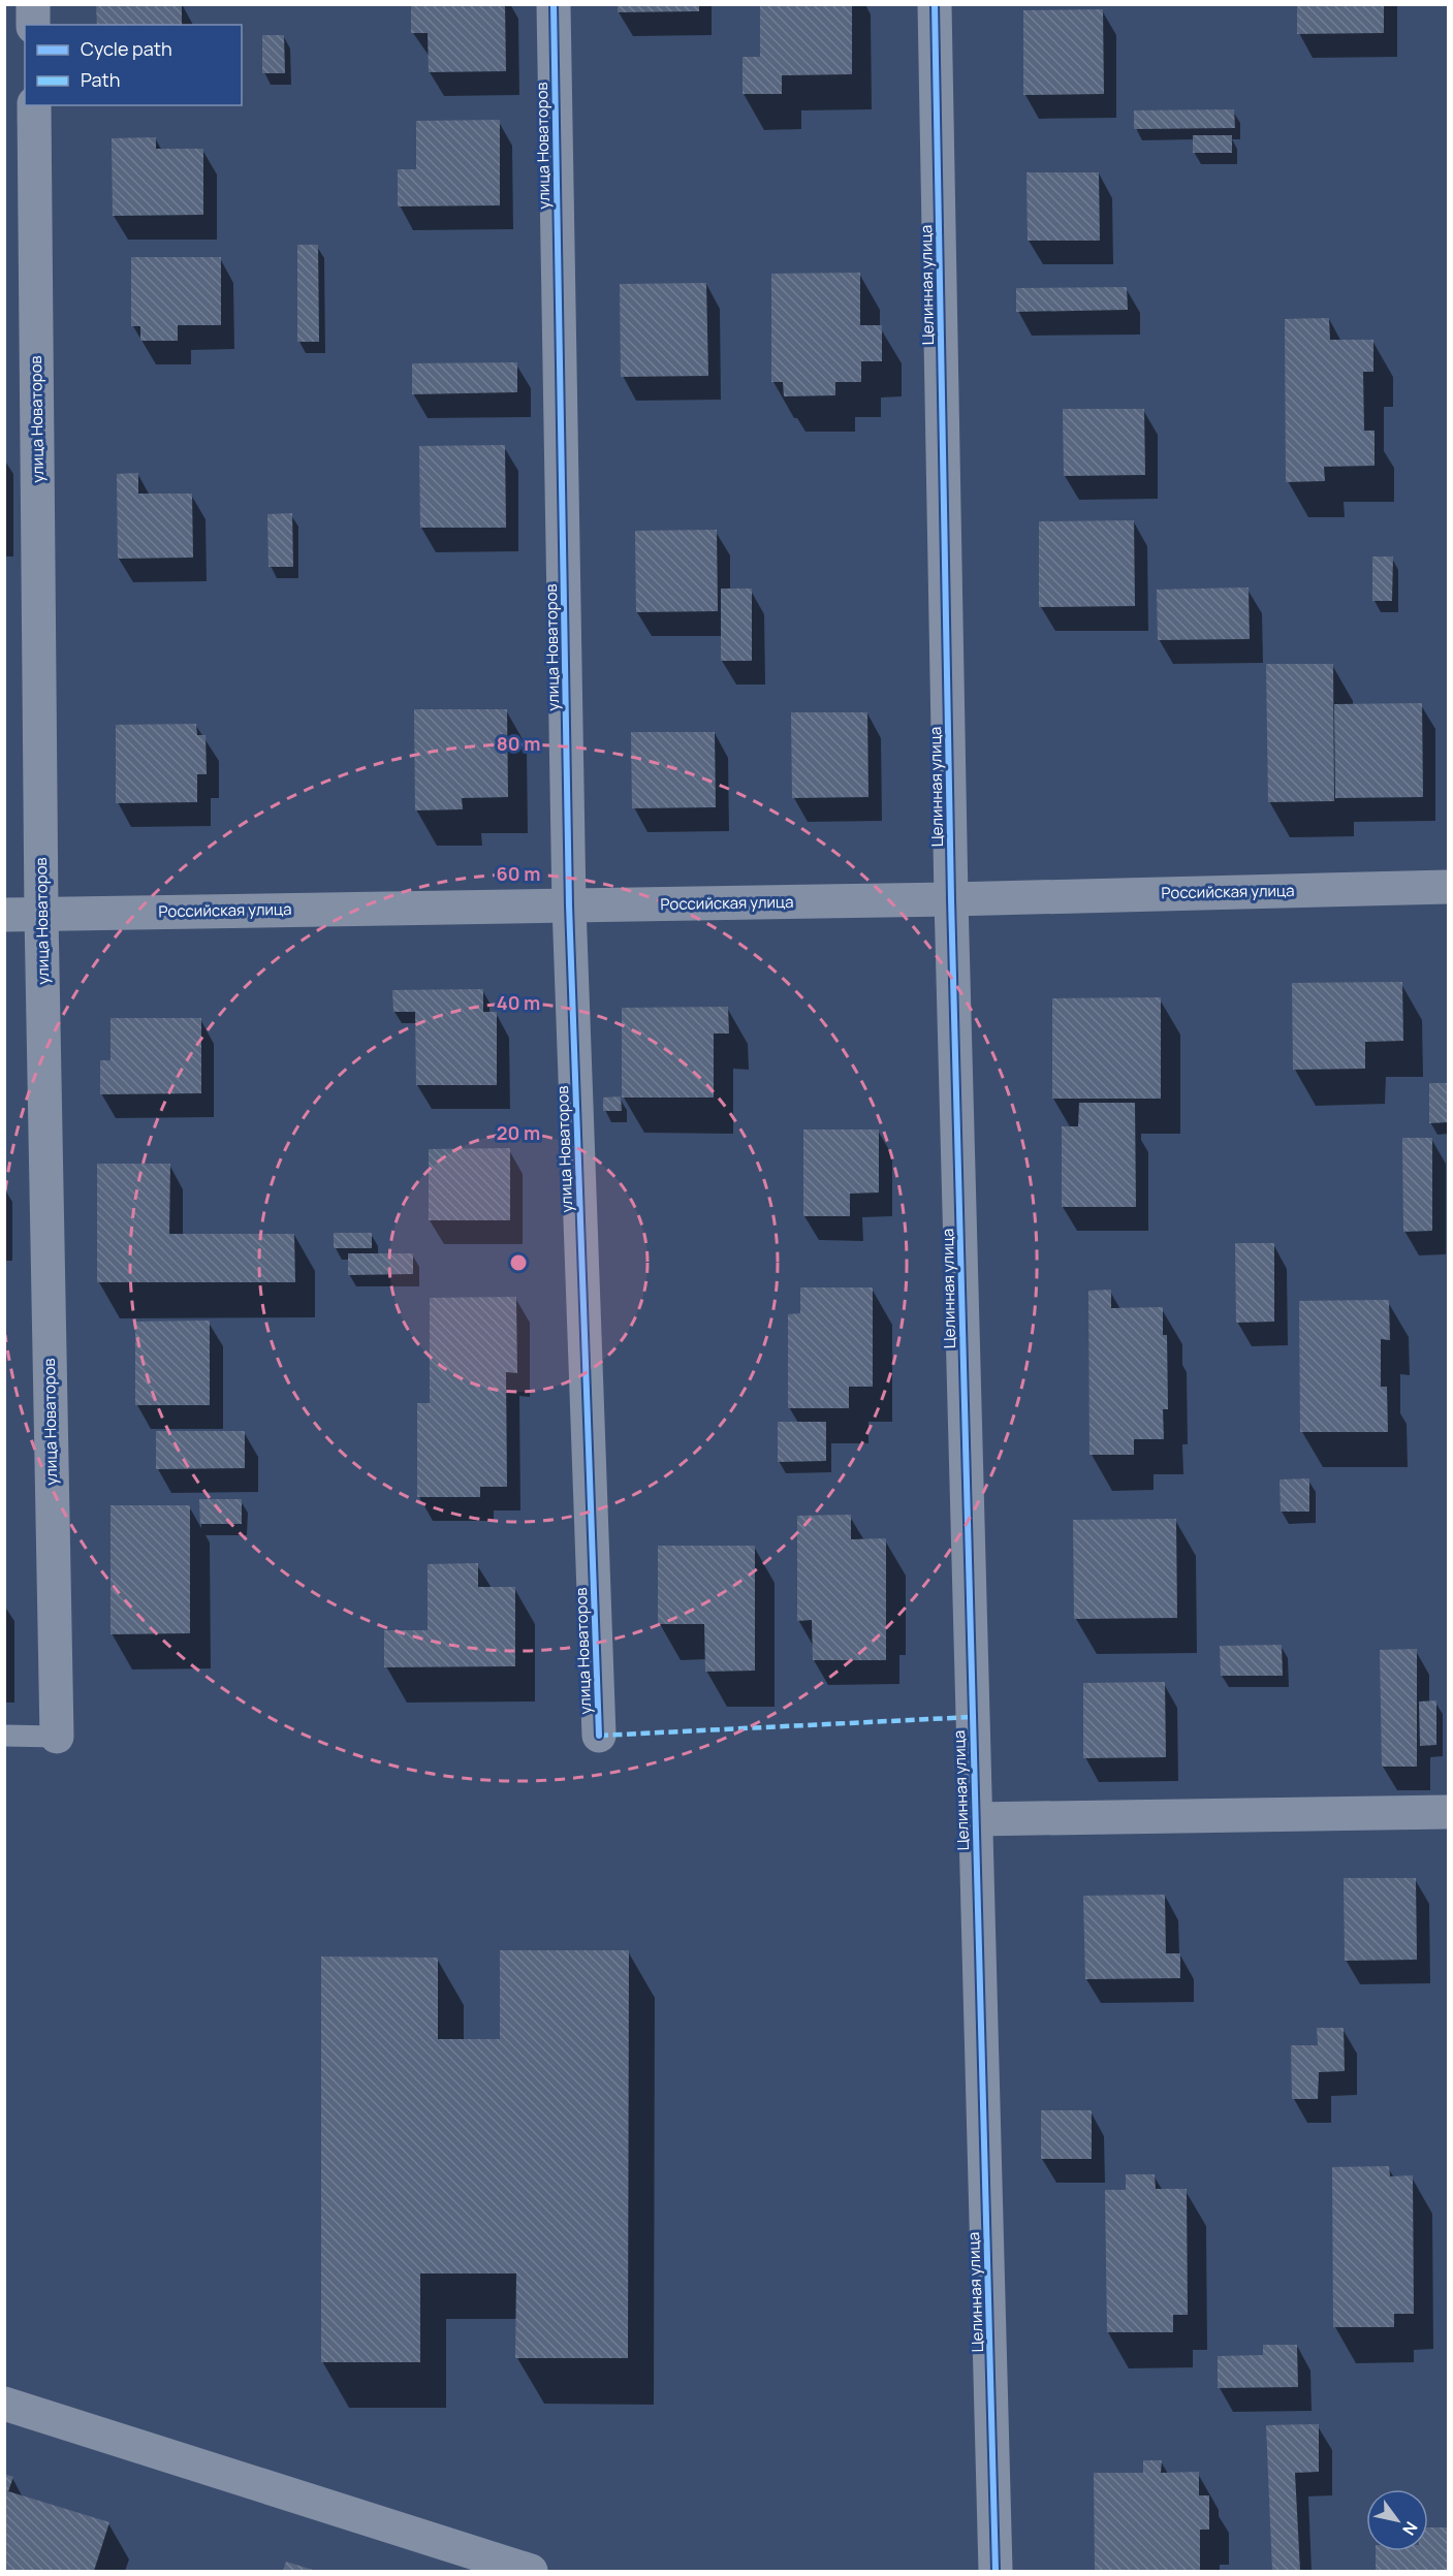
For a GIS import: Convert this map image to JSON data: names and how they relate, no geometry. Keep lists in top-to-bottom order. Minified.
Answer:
{"streets":{"street":["улица Новаторов","Целинная улица","Российская улица"]},"crossings":[["улица Новаторов","Российская улица"],["Целинная улица","Российская улица"]],"legend":["Cycle path","Path"],"north":"bottom right","rings":["80 m","60 m","40 m","20 m"]}
